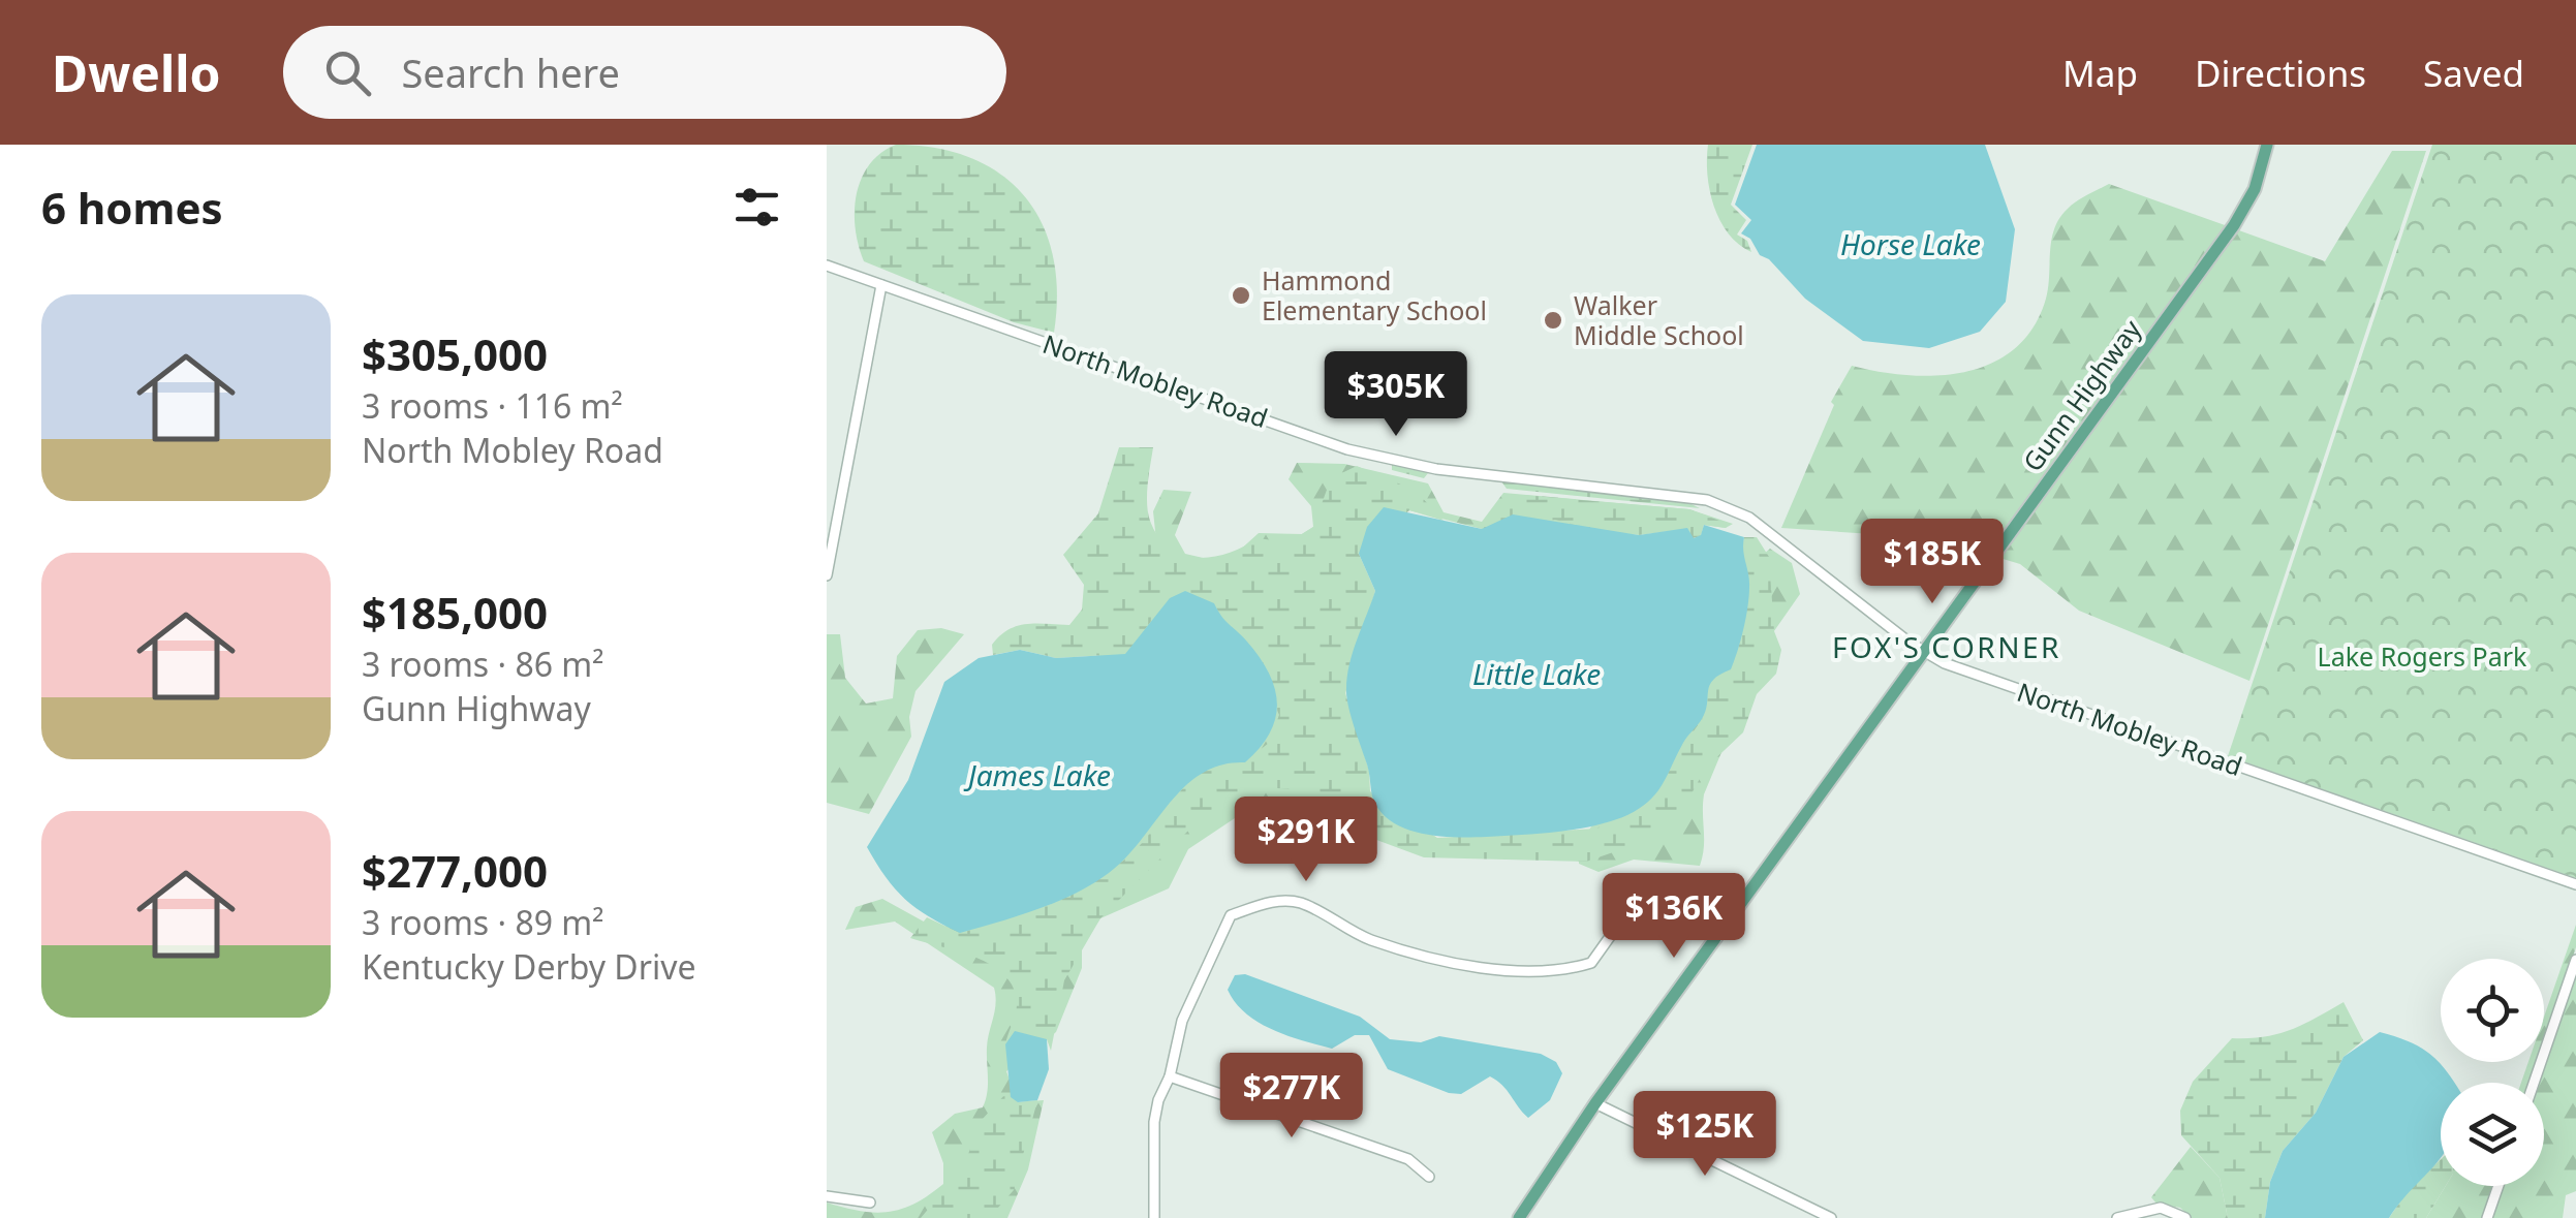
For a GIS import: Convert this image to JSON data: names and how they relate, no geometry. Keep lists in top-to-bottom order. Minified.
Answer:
{"streets":{"main road":["Gunn Highway"],"street":["North Mobley Road"]},"crossings":[["North Mobley Road","Gunn Highway"]],"districts":["FOX'S CORNER"],"water":["Horse Lake","Little Lake","James Lake"],"parks":["Lake Rogers Park"],"places":["Hammond Elementary School","Walker Middle School"],"page":{"header":"Dwello","search":"Search here","nav":["Map","Directions","Saved"],"heading":"6 homes","list":[{"name":"$305,000","note":"3 rooms · 116 m² · North Mobley Road"},{"name":"$185,000","note":"3 rooms · 86 m² · Gunn Highway"},{"name":"$277,000","note":"3 rooms · 89 m² · Kentucky Derby Drive"}],"price":["$305K","$185K","$291K","$136K","$277K","$125K"]}}
